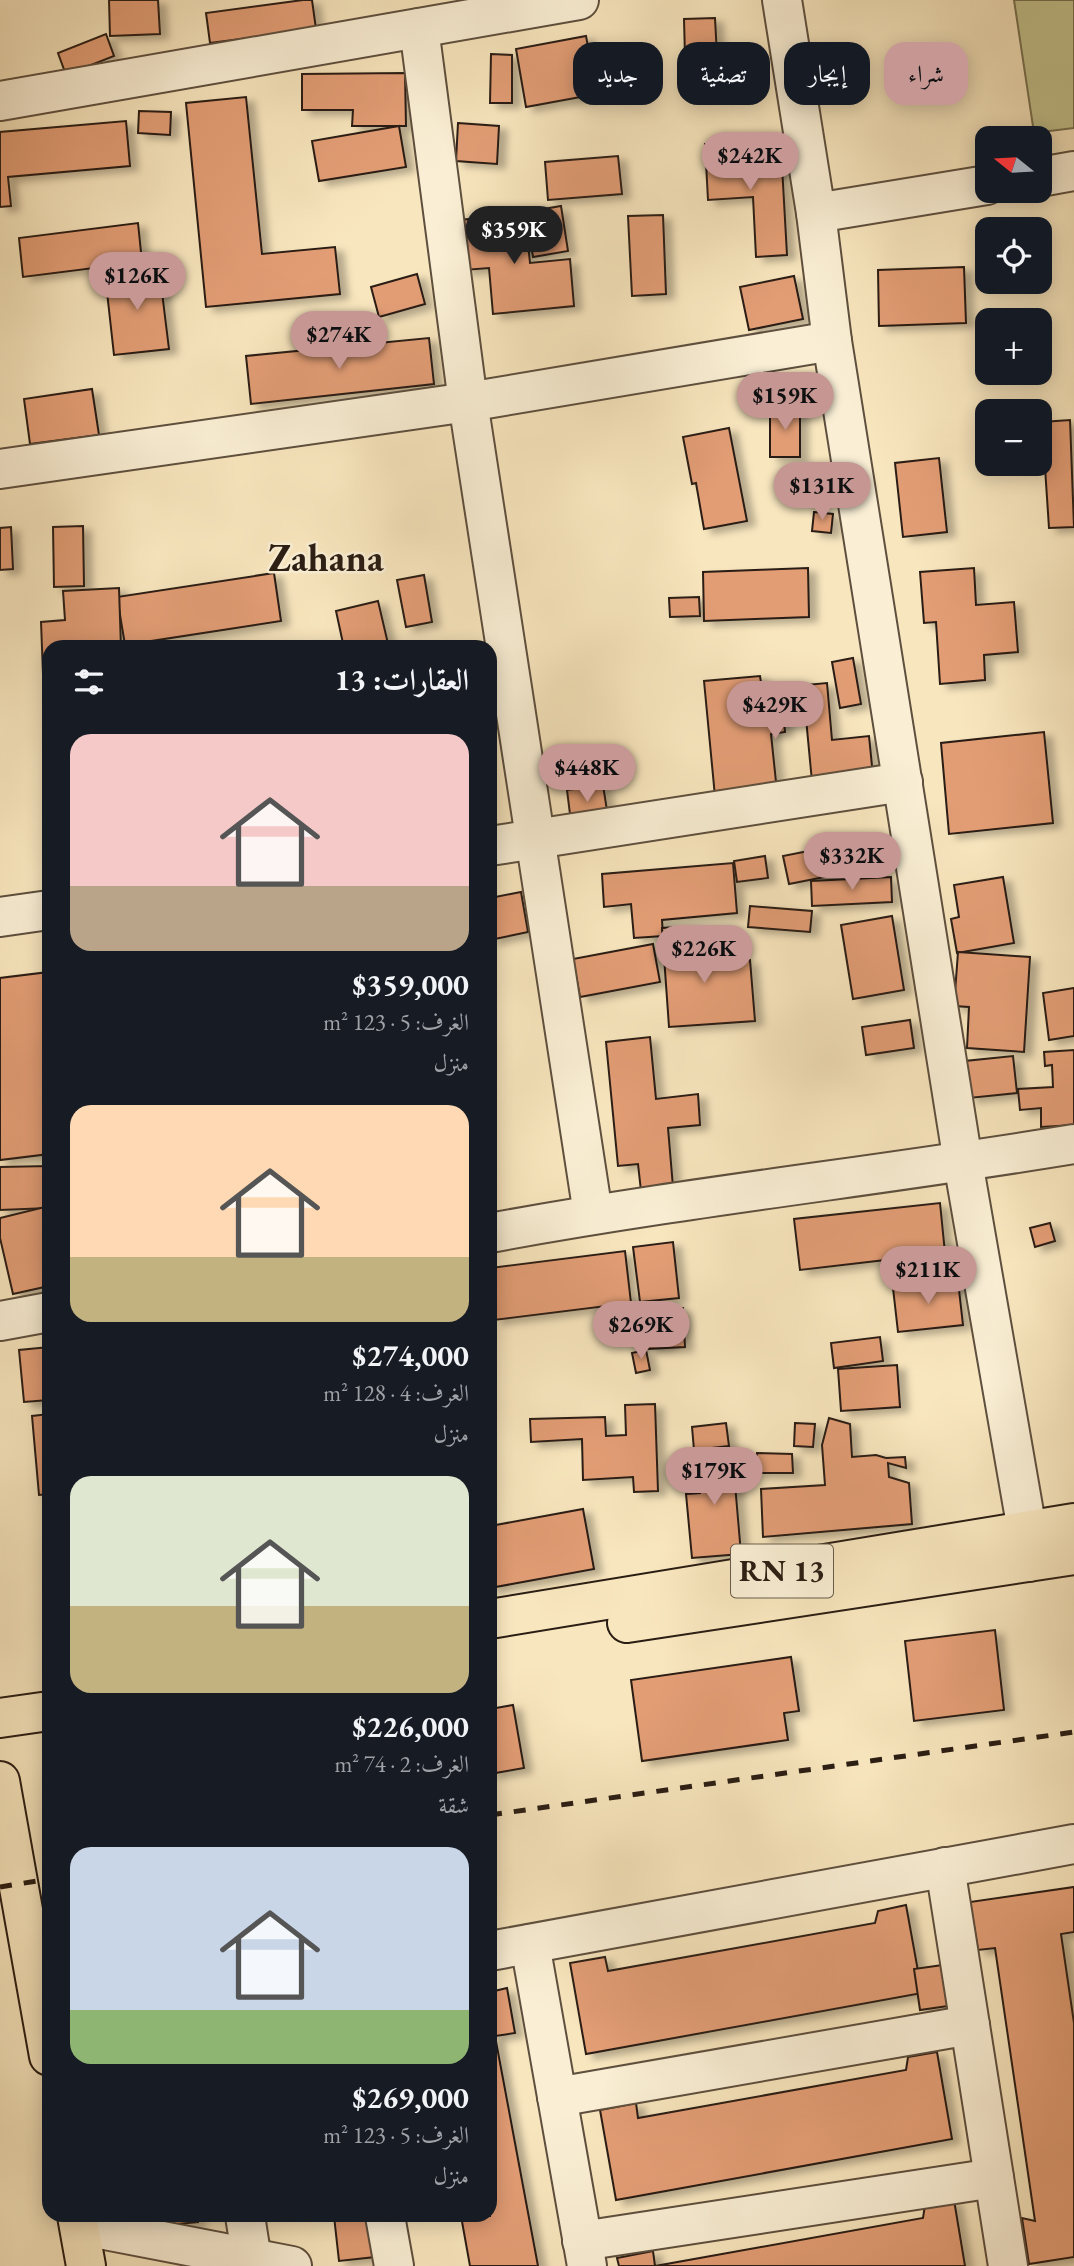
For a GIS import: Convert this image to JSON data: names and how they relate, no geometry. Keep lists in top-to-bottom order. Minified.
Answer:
{"streets":{"main road":["RN 13"]},"districts":["Zahana"],"north":"left","page":{"chip":["شراء","إيجار","تصفية","جديد"],"map_buttons":["+","−"],"price":["$242K","$359K","$126K","$274K","$159K","$131K","$429K","$448K","$332K","$226K","$211K","$269K","$179K"],"heading":"العقارات: 13","list":[{"name":"$359,000","note":"الغرف: 5 · 123 m² · منزل"},{"name":"$274,000","note":"الغرف: 4 · 128 m² · منزل"},{"name":"$226,000","note":"الغرف: 2 · 74 m² · شقة"},{"name":"$269,000","note":"الغرف: 5 · 123 m² · منزل"}]}}
